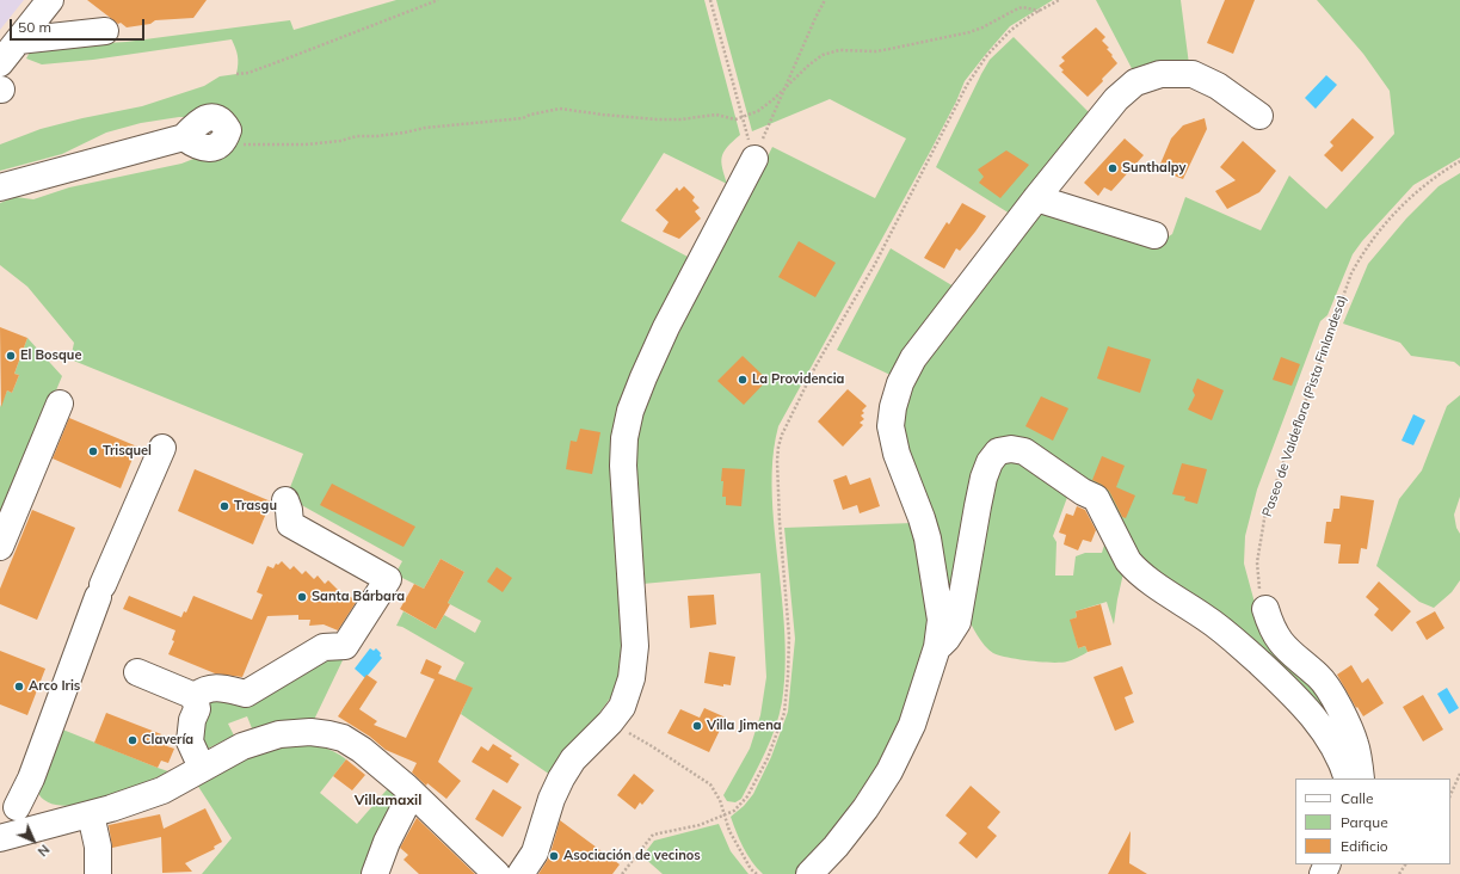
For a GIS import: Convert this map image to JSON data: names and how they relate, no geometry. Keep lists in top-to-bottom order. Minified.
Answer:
{"streets":{"path":["Paseo de Valdeflora (Pista Finlandesa)"]},"districts":["Villamaxil"],"places":["Sunthalpy","El Bosque","La Providencia","Trisquel","Trasgu","Santa Bárbara","Arco Iris","Villa Jimena","Clavería","Asociación de vecinos"],"legend":["Calle","Parque","Edificio"],"scale_bar":"50 m","north":"bottom right"}
